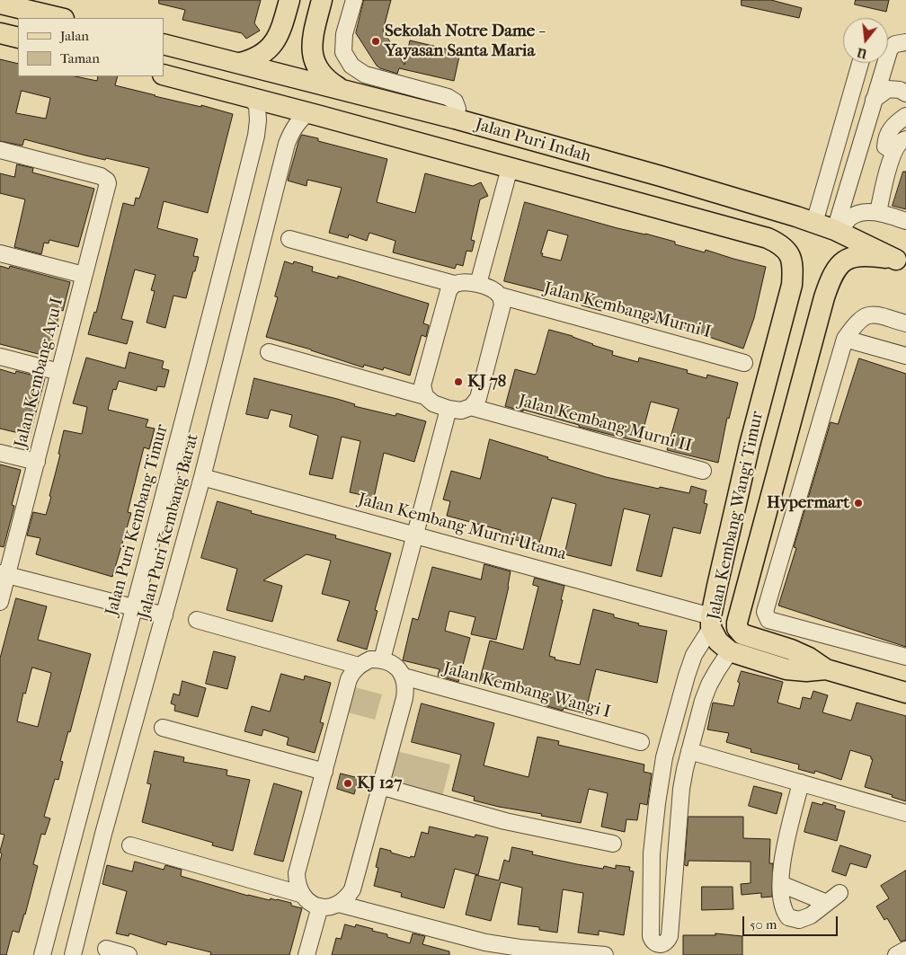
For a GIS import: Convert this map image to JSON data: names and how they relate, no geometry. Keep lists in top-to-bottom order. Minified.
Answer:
{"streets":{"main road":["Jalan Puri Indah","Jalan Kembang Wangi Timur"],"street":["Jalan Kembang Murni I","Jalan Kembang Ayu I","Jalan Kembang Murni II","Jalan Puri Kembang Timur","Jalan Puri Kembang Barat","Jalan Kembang Murni Utama","Jalan Kembang Wangi I"]},"crossings":[["Jalan Puri Indah","Jalan Kembang Wangi Timur"],["Jalan Puri Indah","Jalan Puri Kembang Timur"],["Jalan Puri Indah","Jalan Puri Kembang Barat"],["Jalan Kembang Wangi Timur","Jalan Kembang Murni Utama"],["Jalan Puri Kembang Barat","Jalan Kembang Murni Utama"]],"places":["Sekolah Notre Dame - Yayasan Santa Maria","KJ 78","Hypermart","KJ 127"],"legend":["Jalan","Taman"],"scale_bar":"50 m","north":"bottom"}
